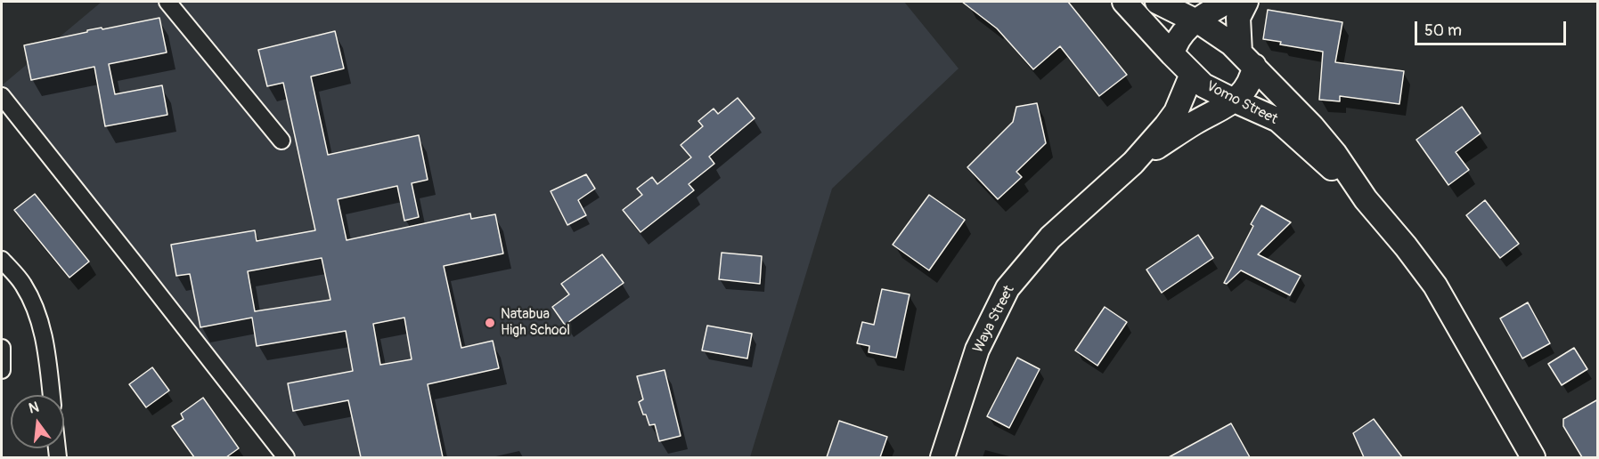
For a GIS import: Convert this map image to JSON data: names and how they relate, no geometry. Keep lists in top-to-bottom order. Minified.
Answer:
{"streets":{"main road":["Vomo Street","Waya Street"]},"crossings":[["Vomo Street","Waya Street"]],"places":["Natabua High School"],"scale_bar":"50 m","north":"top"}
